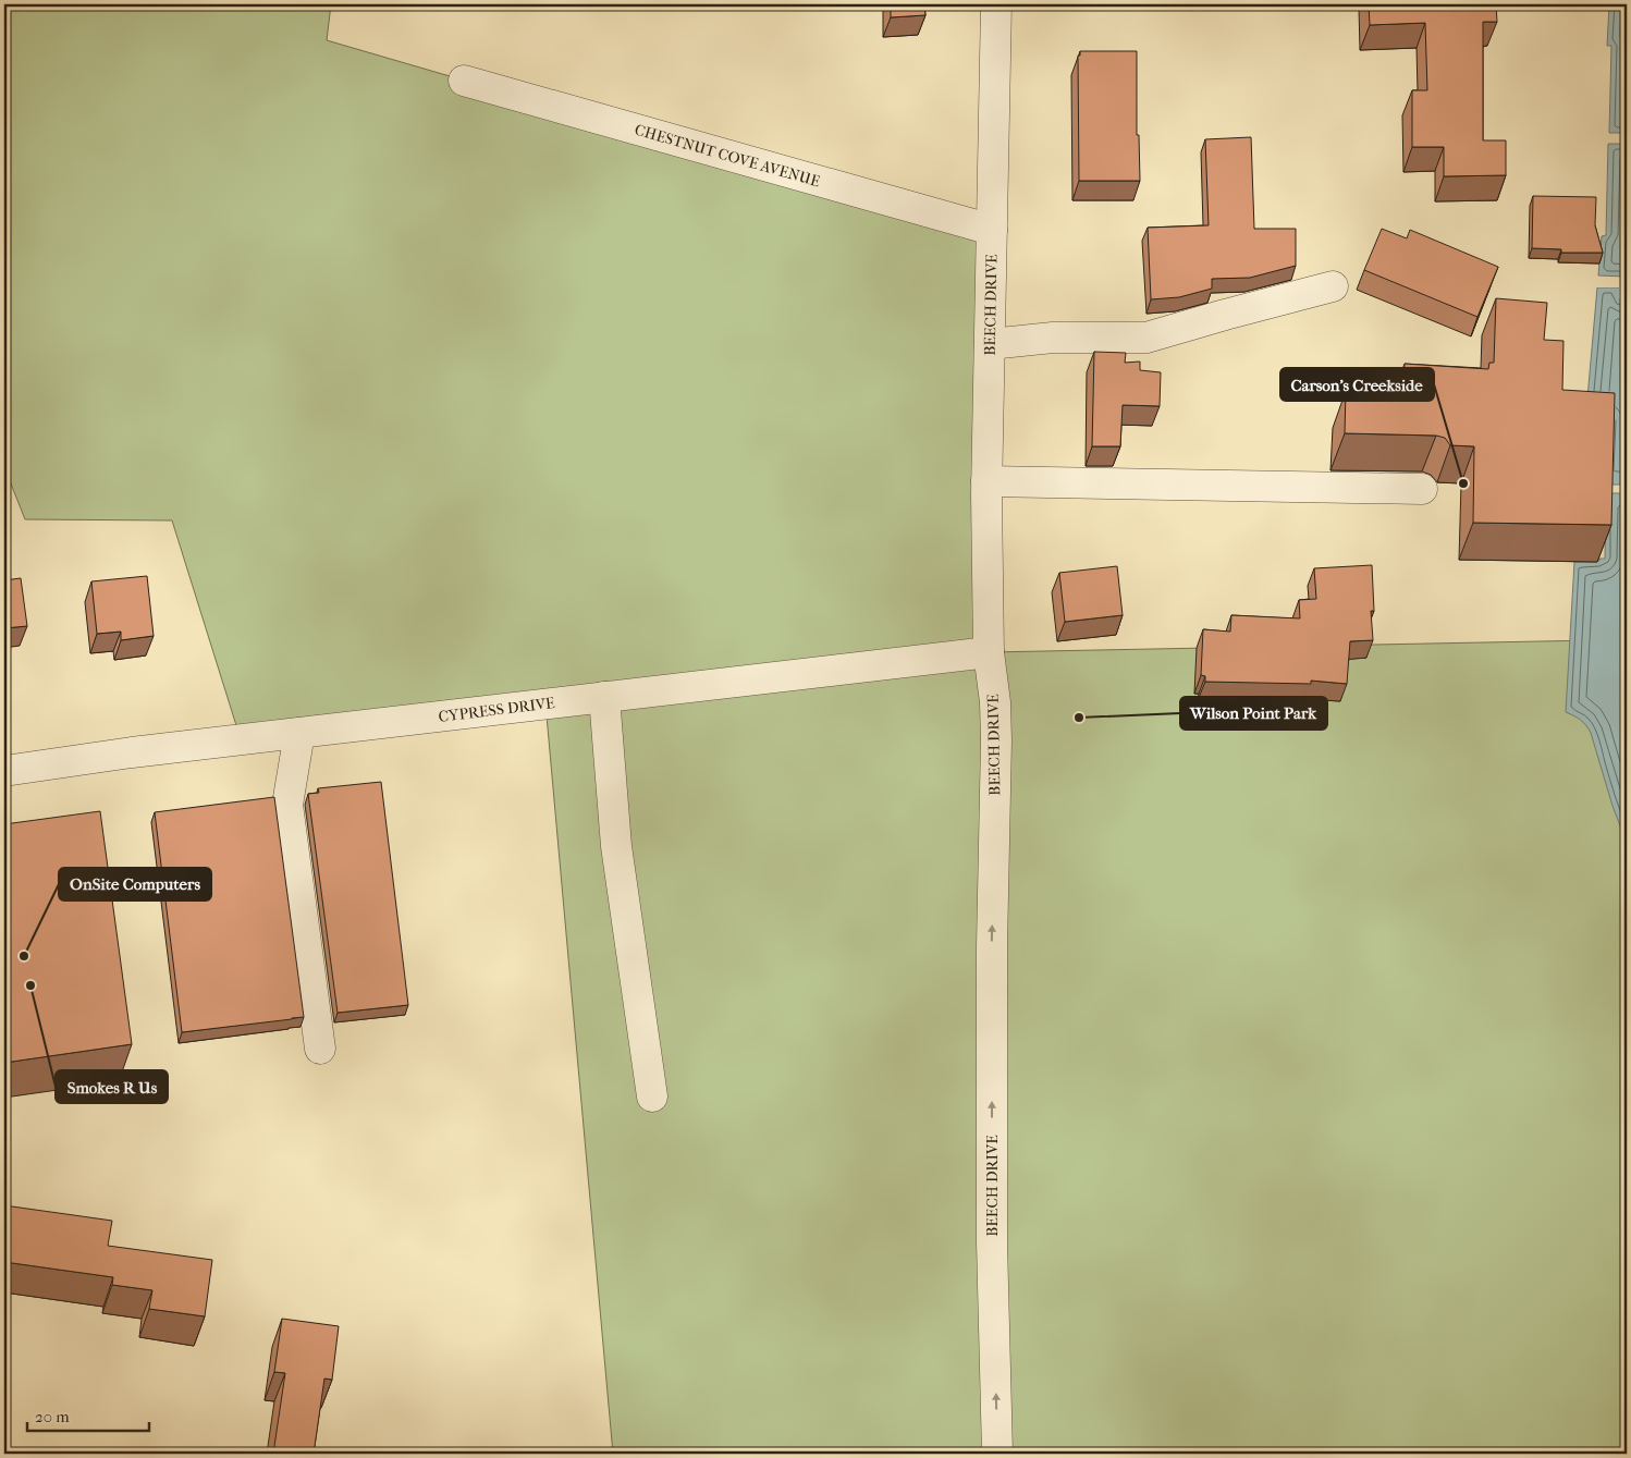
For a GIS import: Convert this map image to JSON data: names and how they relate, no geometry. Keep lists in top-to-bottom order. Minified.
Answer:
{"streets":{"street":["CHESTNUT COVE AVENUE","BEECH DRIVE","CYPRESS DRIVE"]},"crossings":[["CHESTNUT COVE AVENUE","BEECH DRIVE"],["BEECH DRIVE","CYPRESS DRIVE"]],"one_way":["BEECH DRIVE"],"places":["Carson's Creekside","Wilson Point Park","OnSite Computers","Smokes R Us"],"scale_bar":"20 m"}
